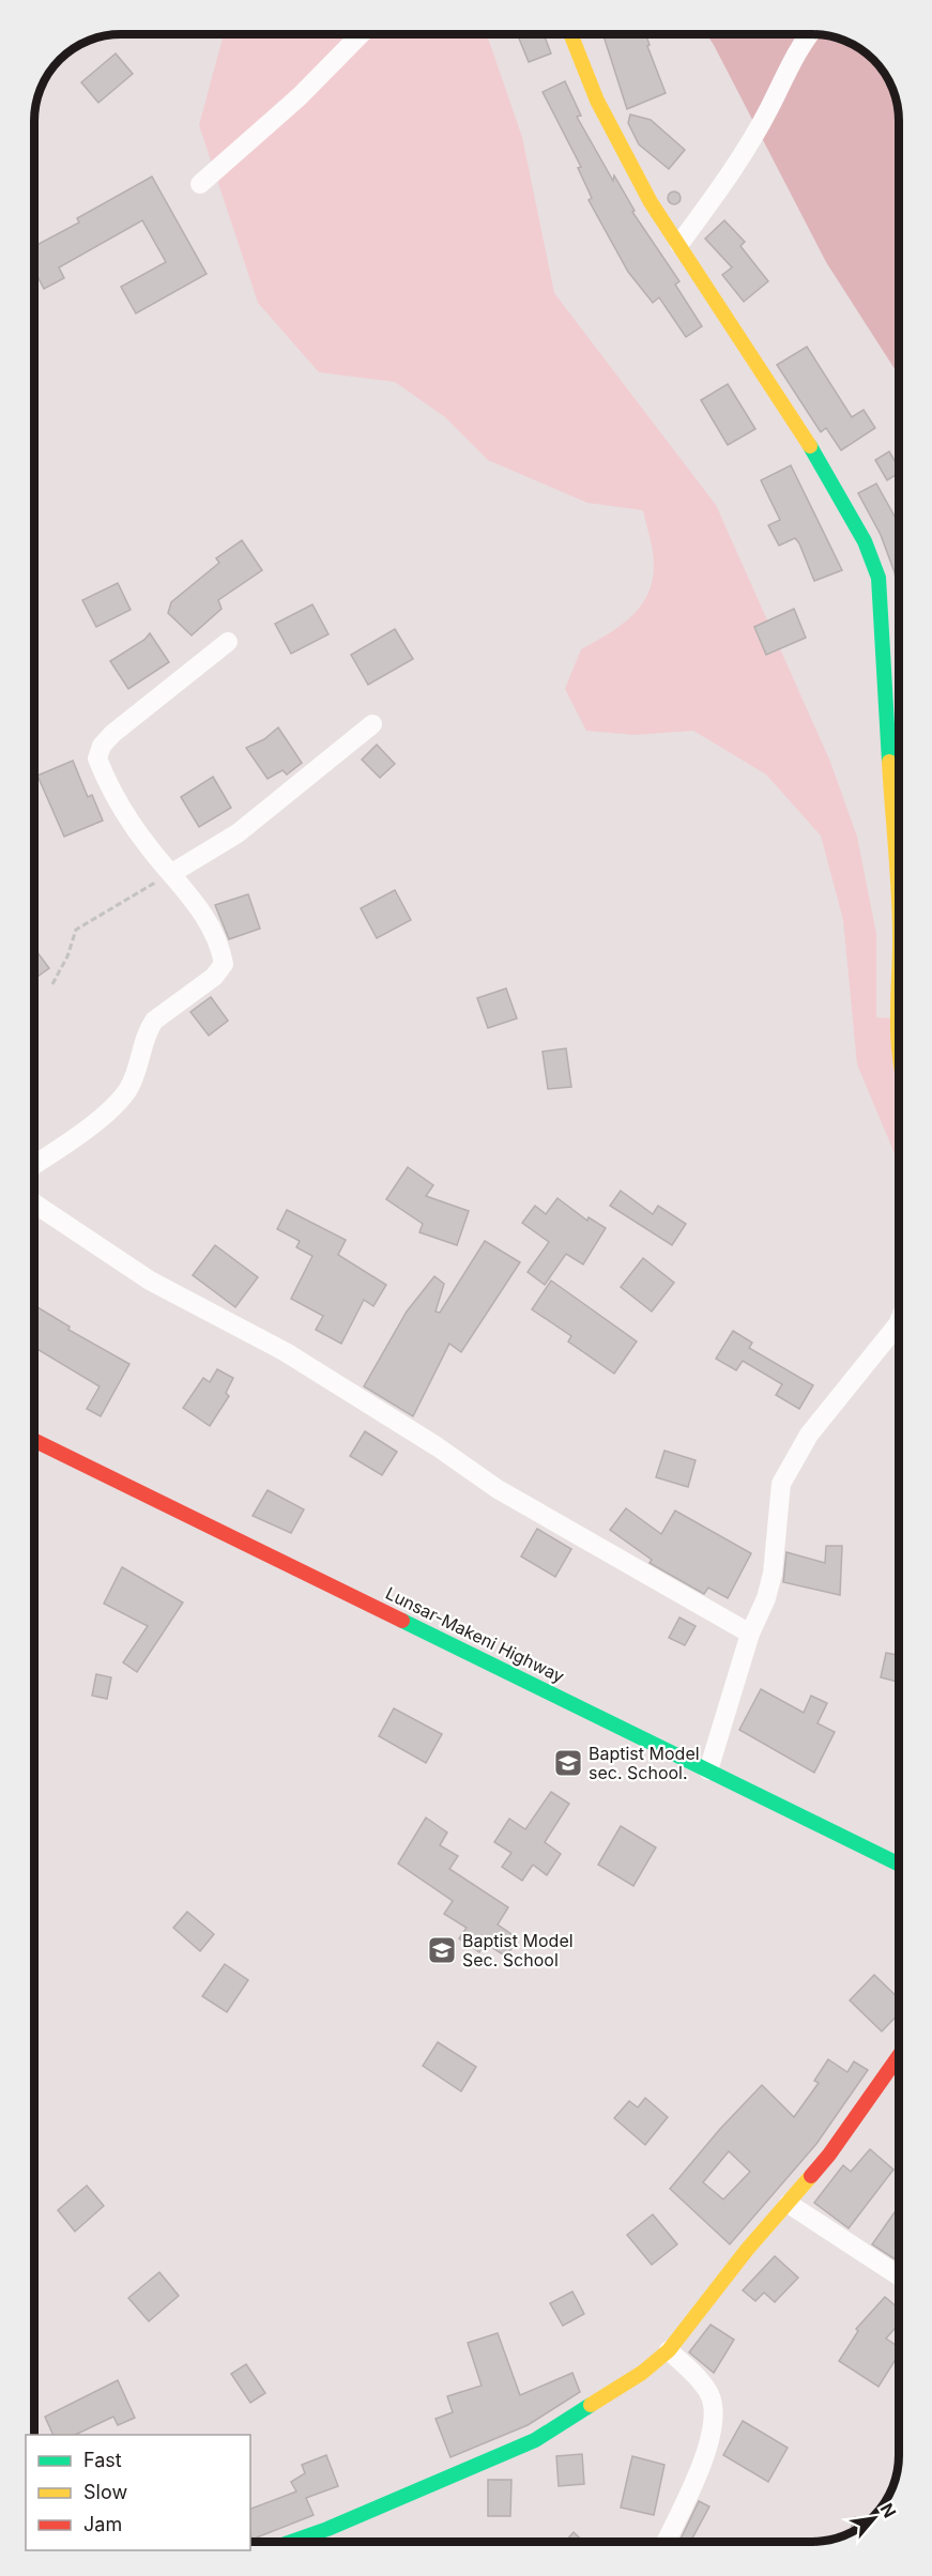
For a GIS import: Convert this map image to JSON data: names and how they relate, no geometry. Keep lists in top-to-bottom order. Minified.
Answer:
{"streets":{"street":["Lunsar-Makeni Highway"]},"places":{"school or university":["Baptist Model sec. School.","Baptist Model Sec. School"]},"legend":["Fast","Slow","Jam"],"north":"top right"}
